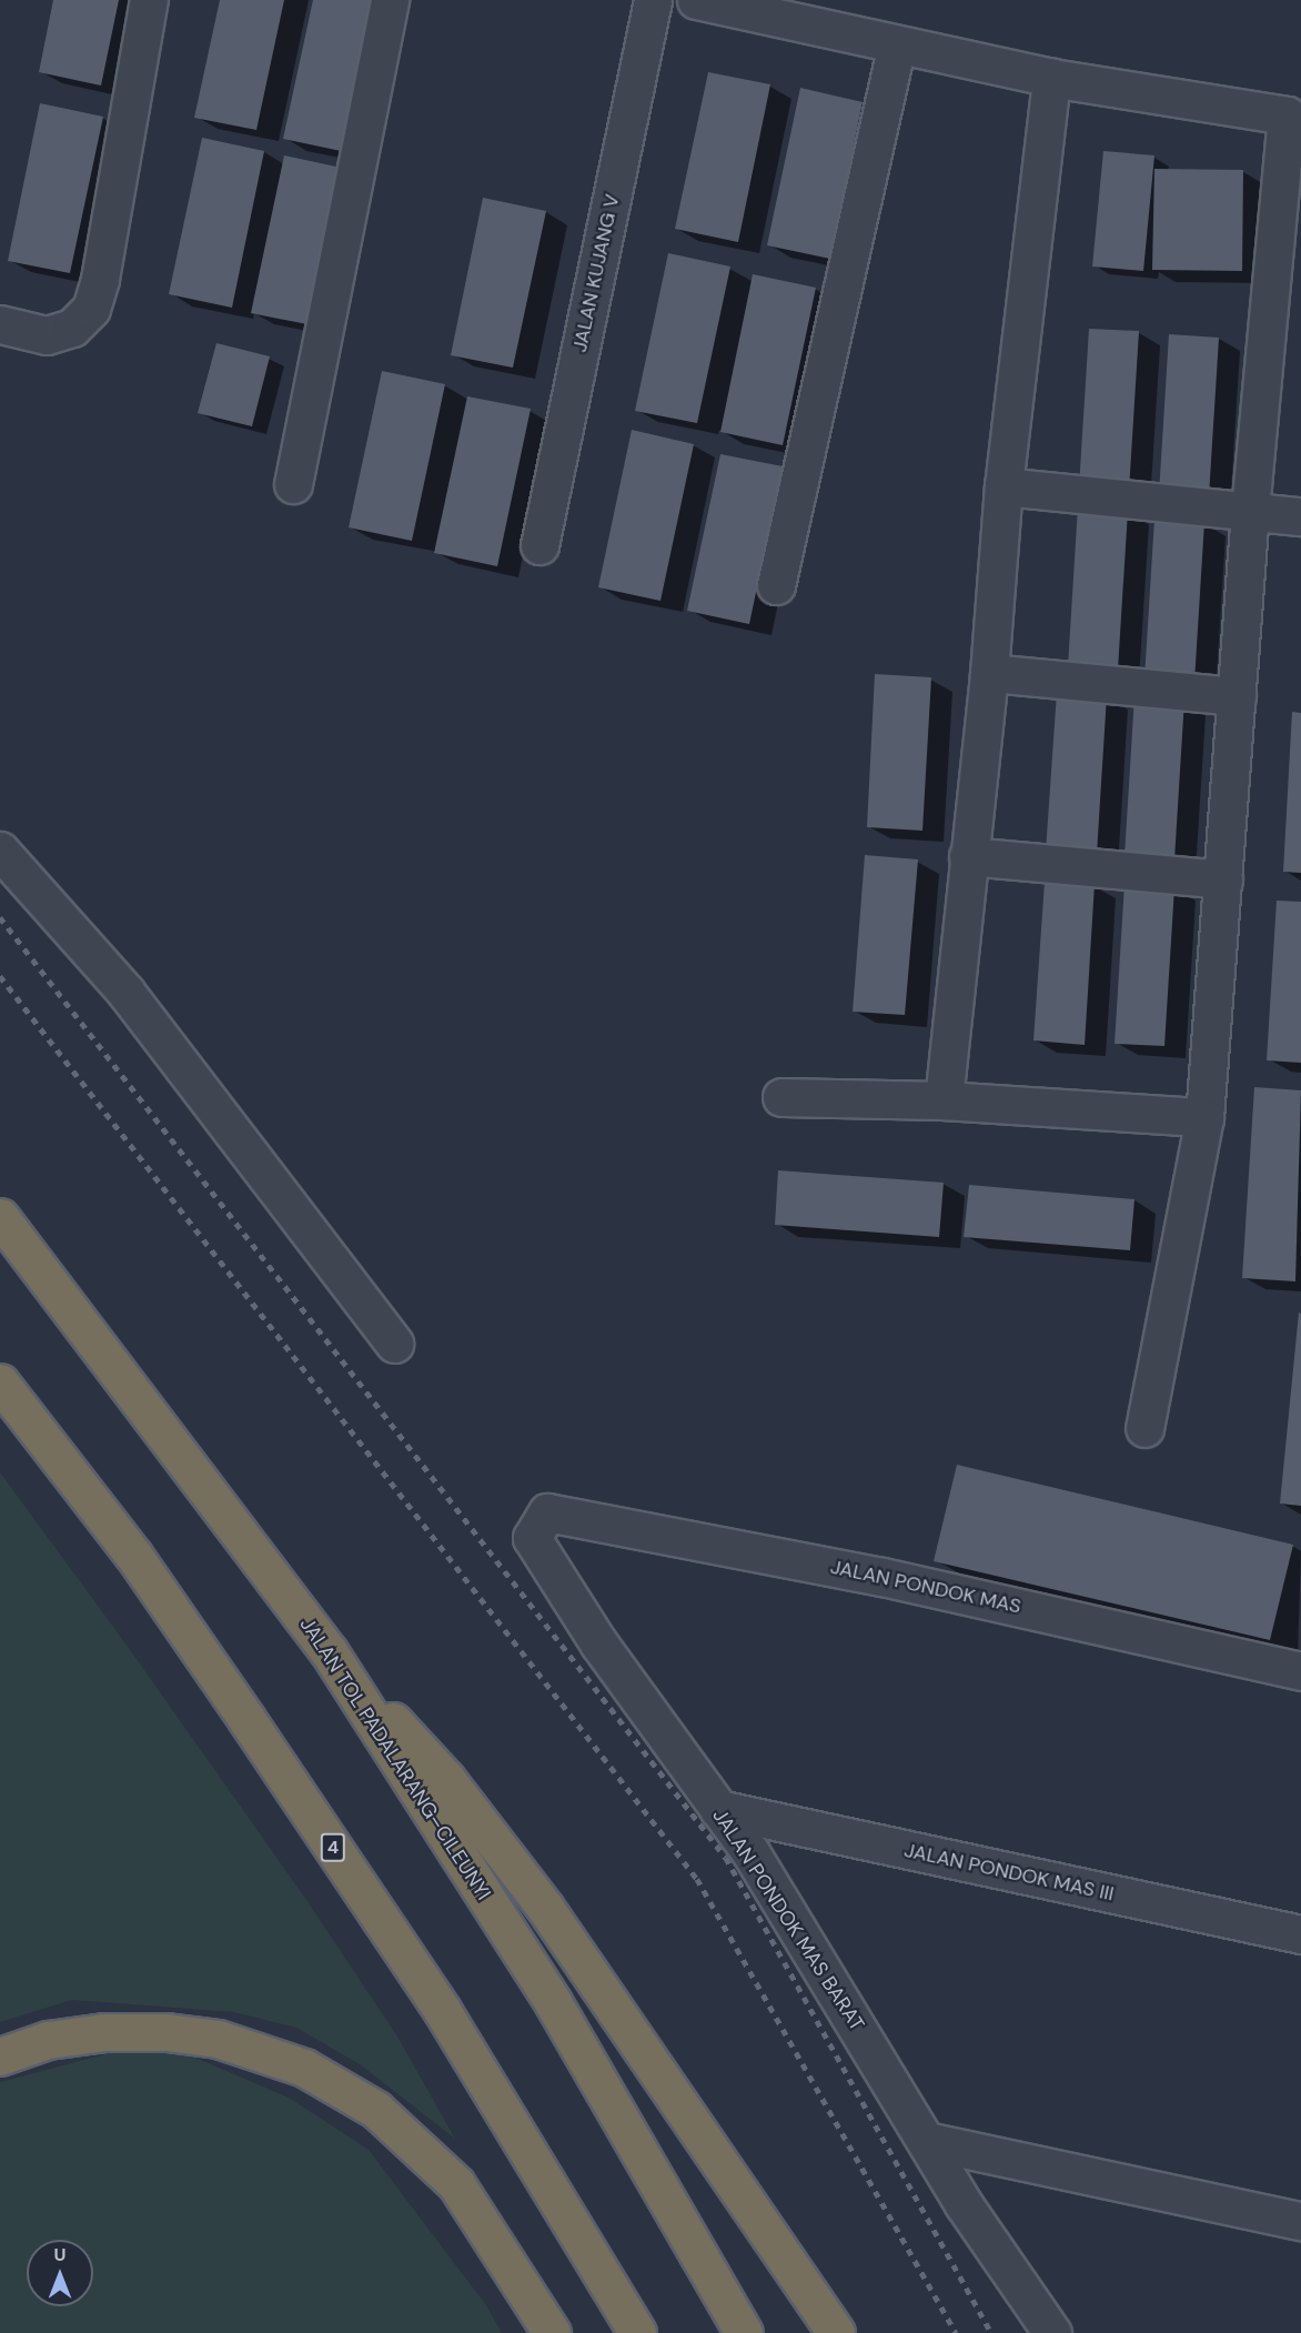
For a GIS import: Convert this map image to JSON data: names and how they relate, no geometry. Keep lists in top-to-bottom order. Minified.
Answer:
{"streets":{"highway":["JALAN TOL PADALARANG–CILEUNYI","4"],"street":["JALAN KUJANG V","JALAN PONDOK MAS","JALAN PONDOK MAS III","JALAN PONDOK MAS BARAT"]},"crossings":[["JALAN PONDOK MAS","JALAN PONDOK MAS BARAT"],["JALAN PONDOK MAS III","JALAN PONDOK MAS BARAT"]],"north":"top"}
